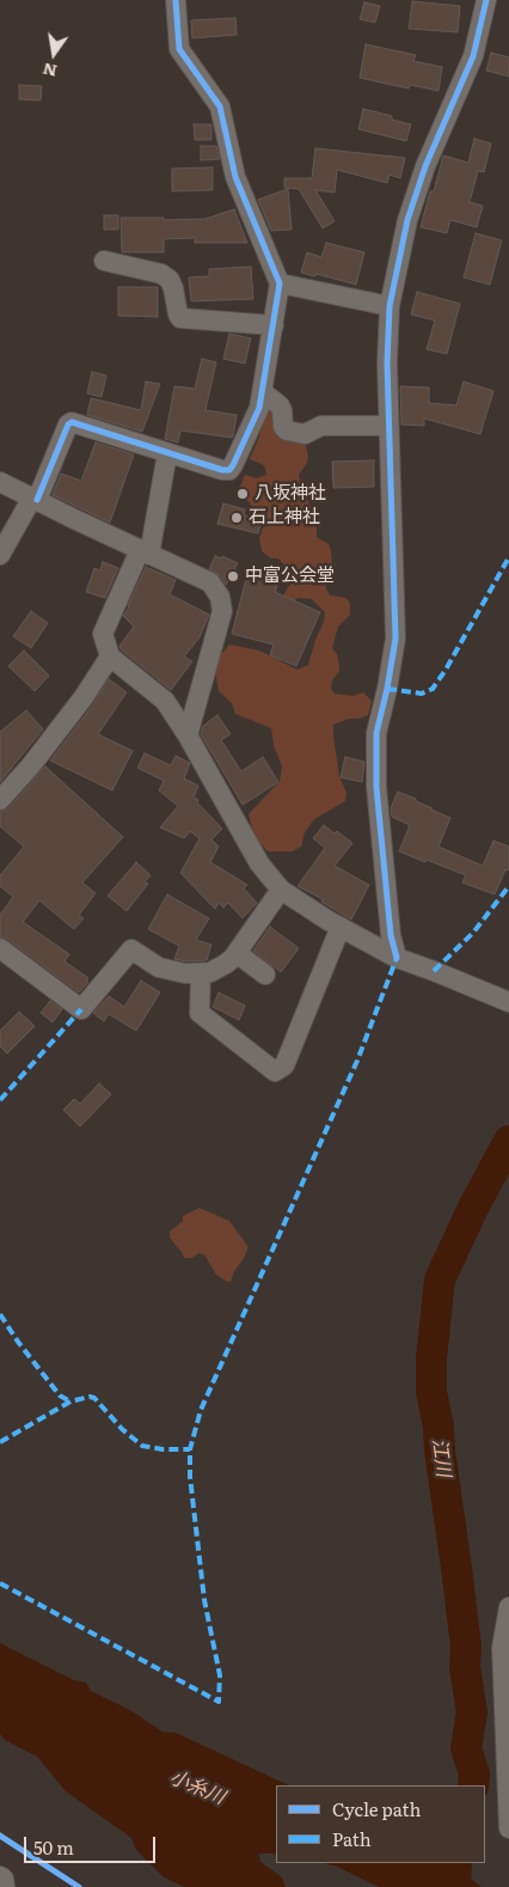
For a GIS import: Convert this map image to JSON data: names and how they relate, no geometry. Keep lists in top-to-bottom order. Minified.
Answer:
{"water":["江川","小糸川"],"places":["八坂神社","石上神社","中富公会堂"],"legend":["Cycle path","Path"],"scale_bar":"50 m","north":"bottom"}
